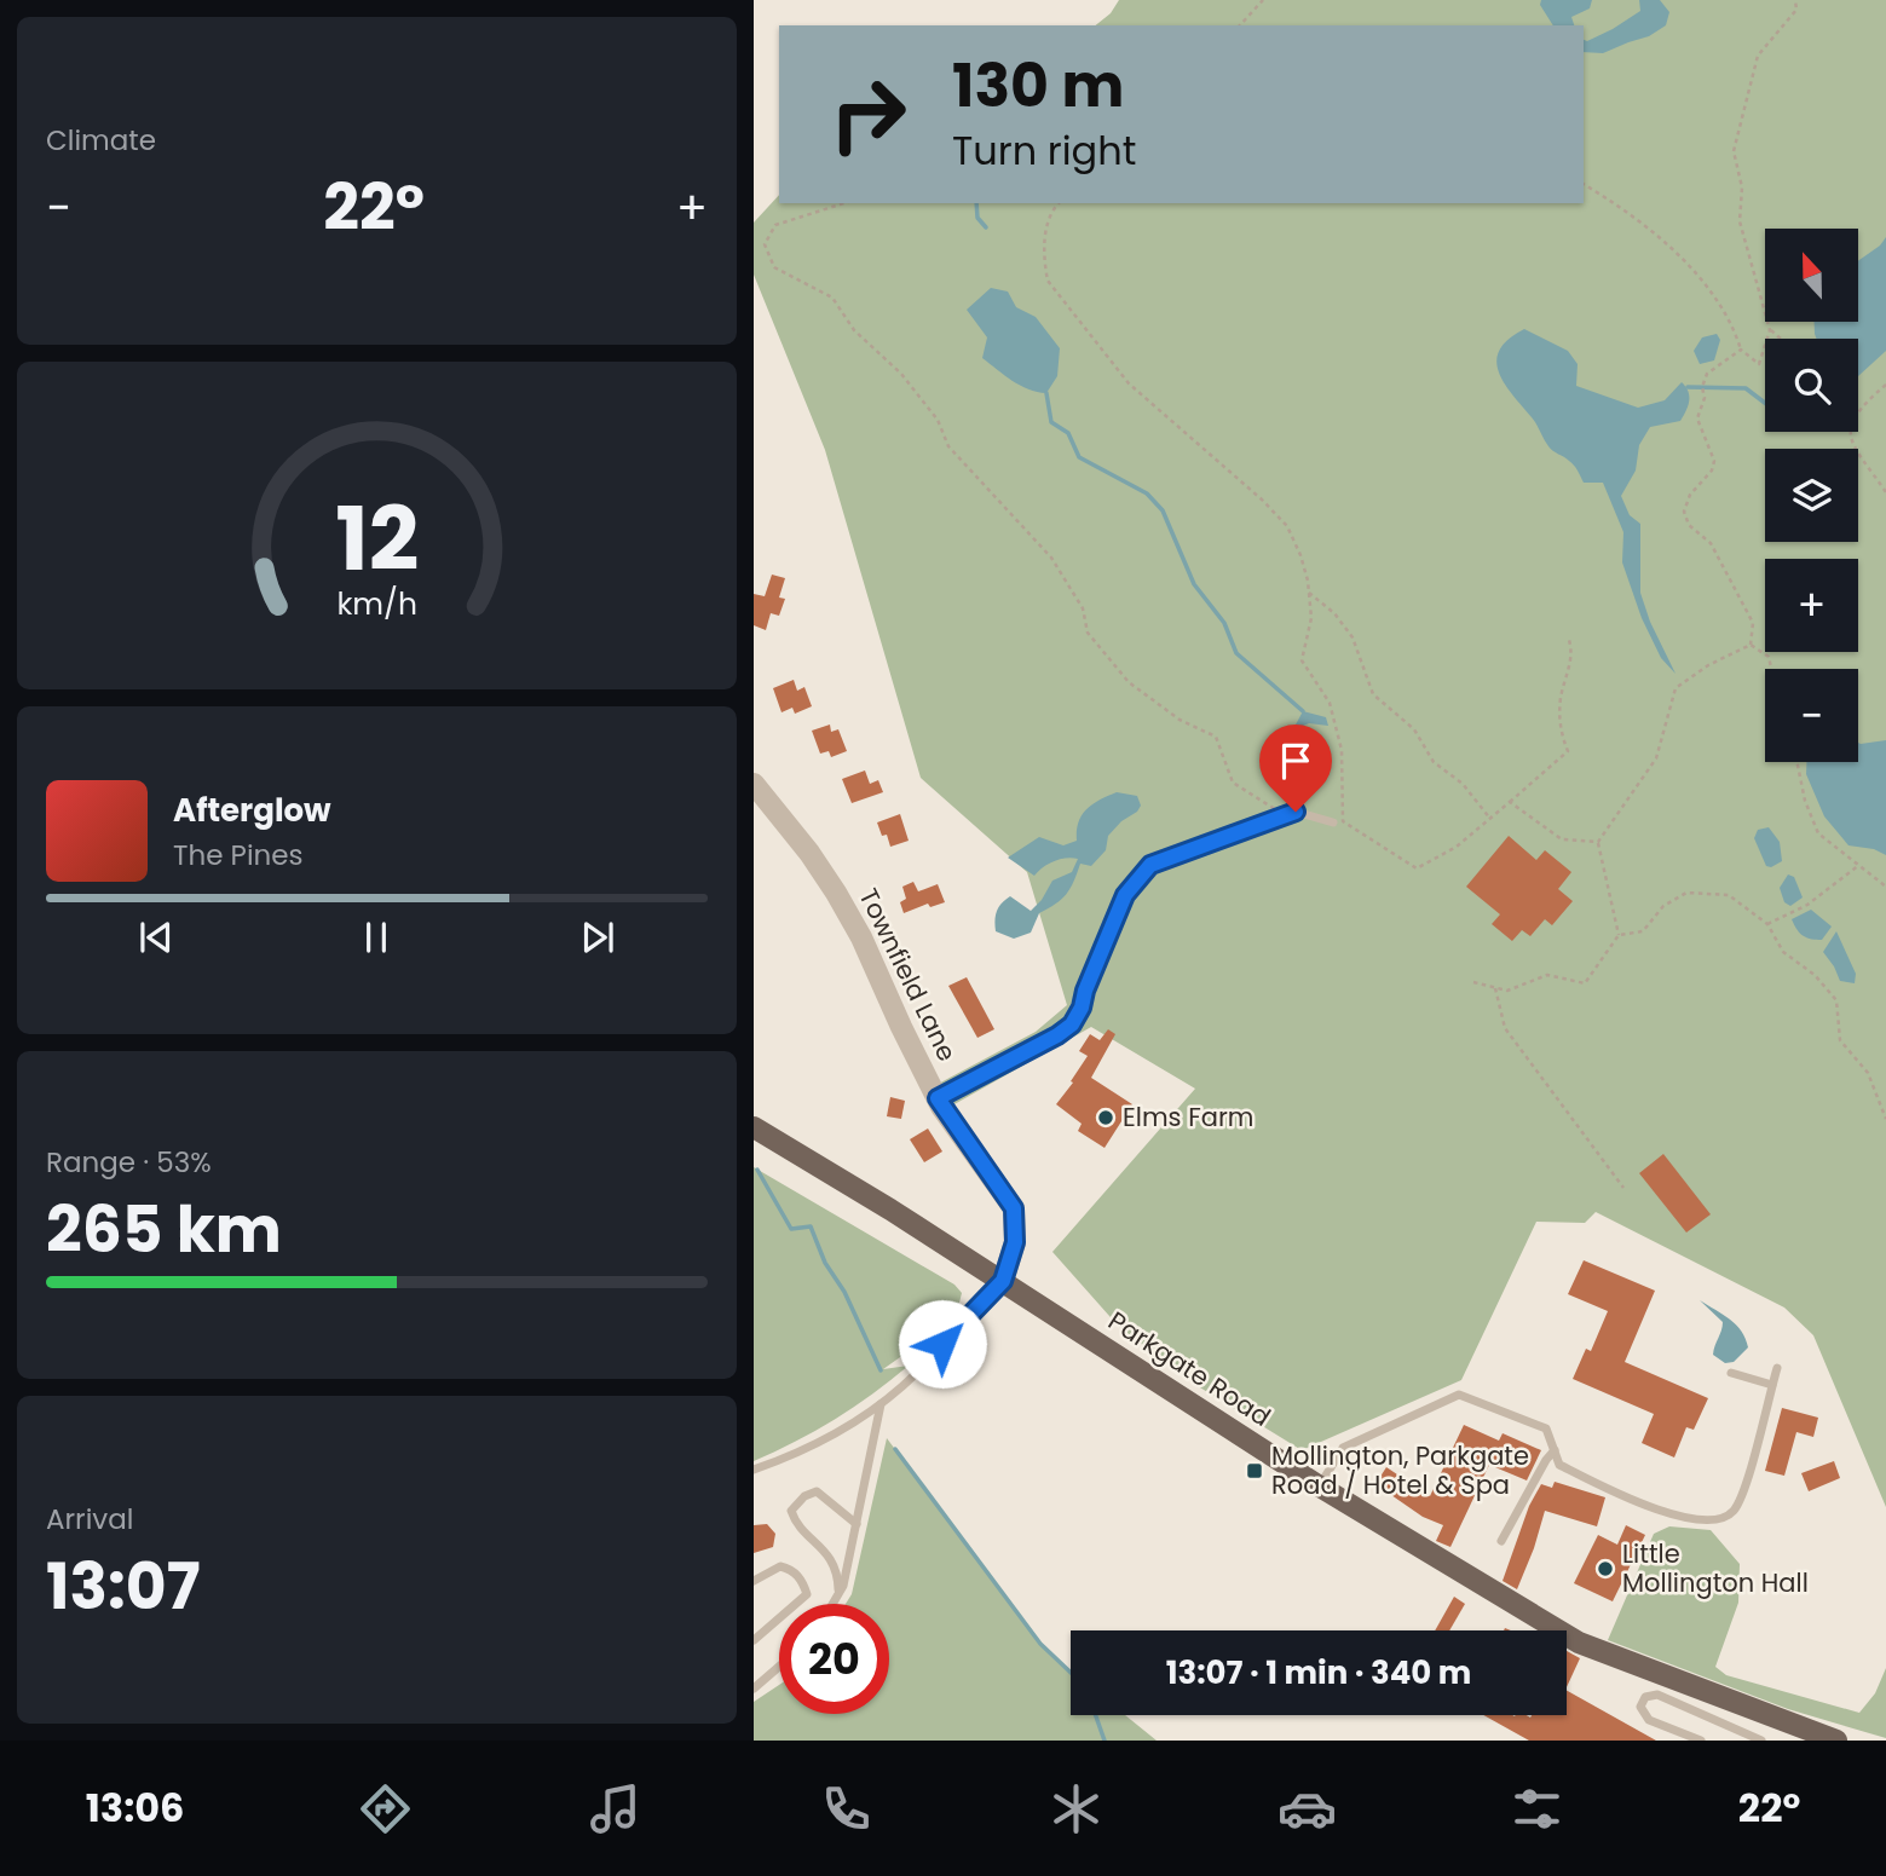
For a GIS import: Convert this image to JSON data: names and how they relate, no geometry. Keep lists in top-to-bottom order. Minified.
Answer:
{"streets":{"main road":["Parkgate Road"],"street":["Townfield Lane"]},"crossings":[["Townfield Lane","Parkgate Road"]],"places":{"other":["Elms Farm","Little Mollington Hall"],"transit":["Mollington, Parkgate Road / Hotel & Spa"]},"north":"top","page":{"tile":["Climate",["Range · 53%","265 km"],["Arrival","13:07"]],"turn":["130 m","Turn right"],"heat":["−","22°","+"],"map_buttons":["+","−"],"song":["Afterglow","The Pines"],"limit":"20","trip":"13:07 · 1 min · 340 m","tabs":["13:06","22°"],"gauge":["12","km/h"]}}
